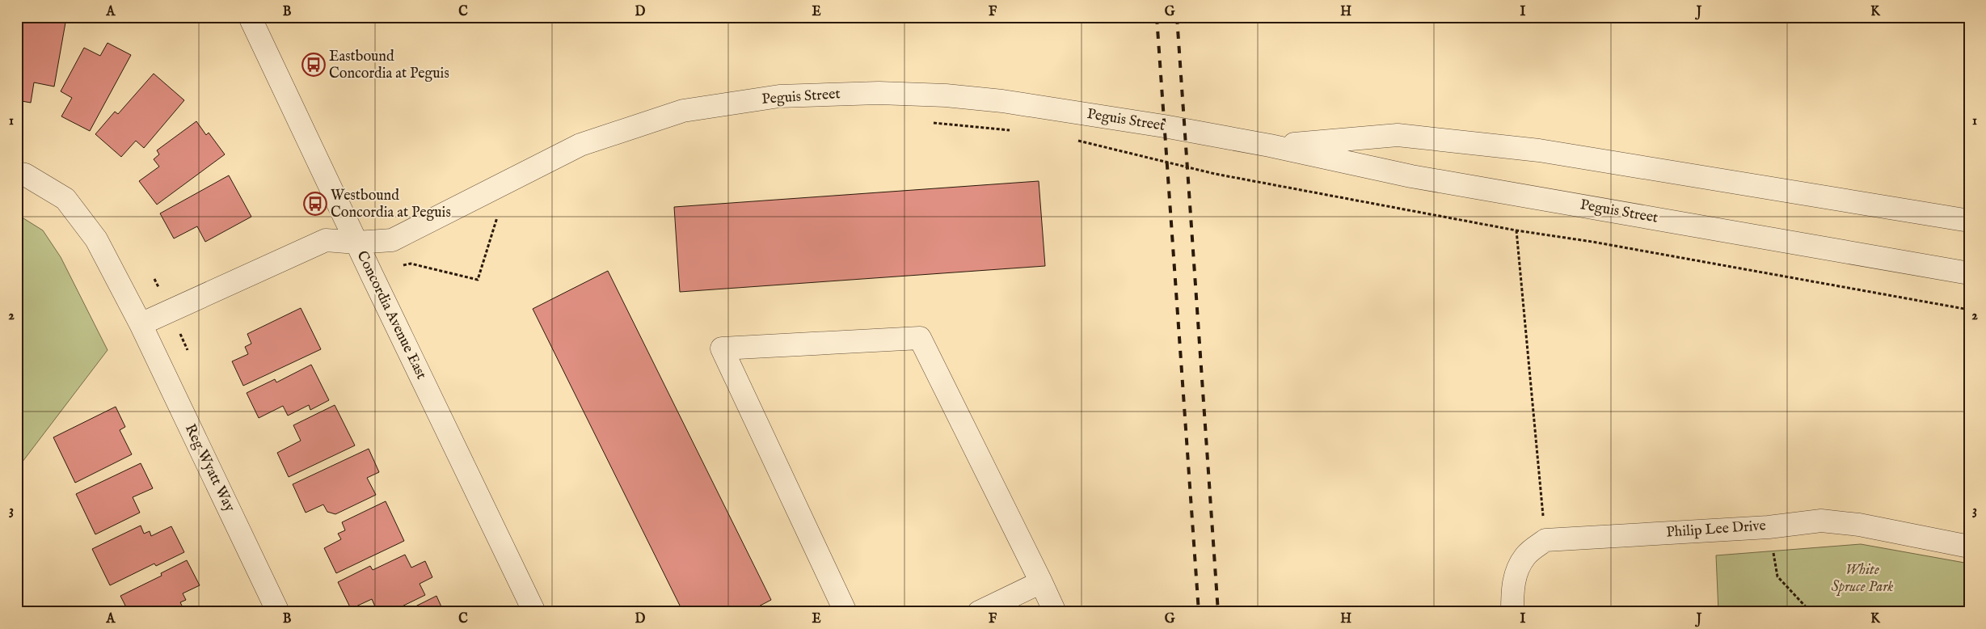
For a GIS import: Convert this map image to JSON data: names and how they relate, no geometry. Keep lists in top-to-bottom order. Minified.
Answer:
{"streets":{"street":["Peguis Street","Concordia Avenue East","Reg Wyatt Way","Philip Lee Drive"]},"crossings":[["Peguis Street","Concordia Avenue East"]],"parks":["White Spruce Park"],"places":{"bus stop":["Eastbound Concordia at Peguis","Westbound Concordia at Peguis"]},"grid":{"columns":["A","B","C","D","E","F","G","H","I","J","K"],"rows":["1","2","3"]}}
